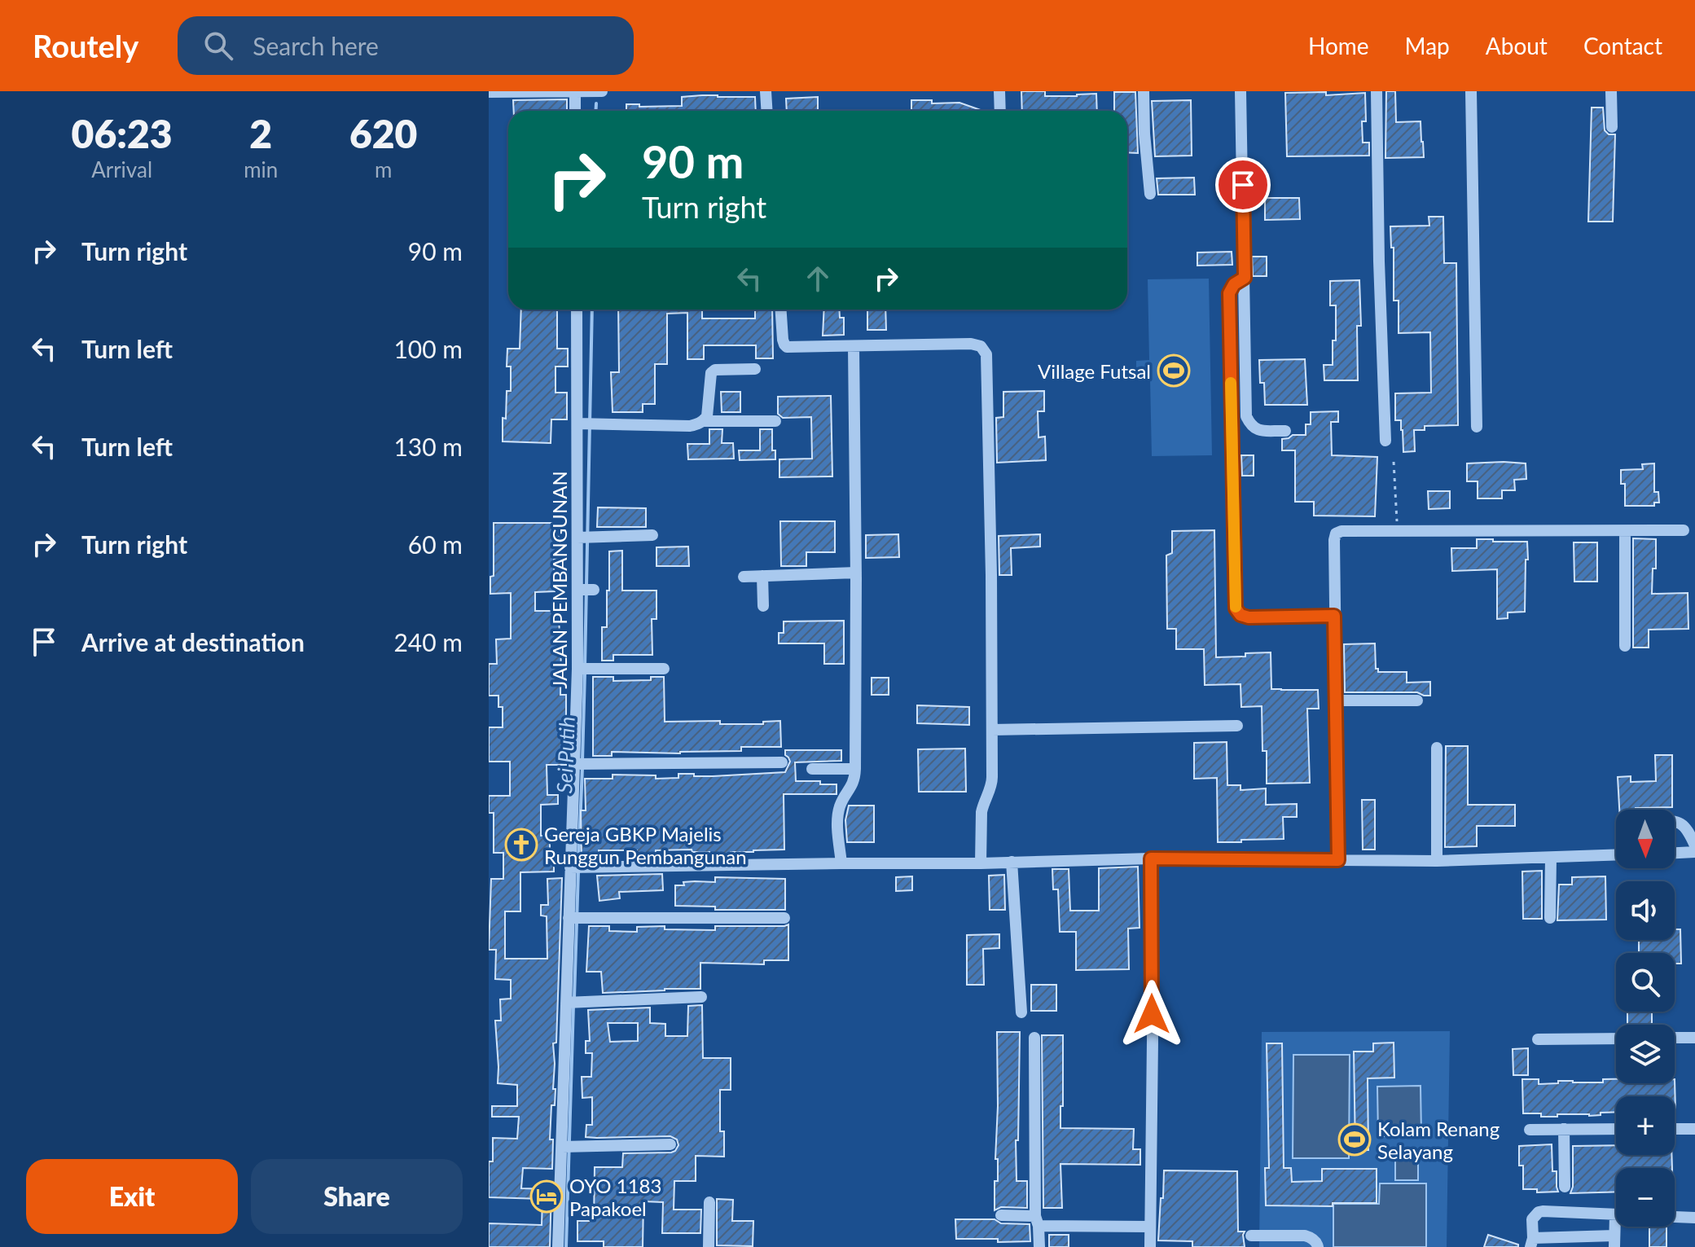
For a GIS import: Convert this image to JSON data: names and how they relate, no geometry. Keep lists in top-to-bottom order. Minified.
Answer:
{"streets":{"street":["JALAN PEMBANGUNAN"]},"water":["Sei Putih"],"places":{"sports":["Village Futsal","Kolam Renang Selayang"],"church":["Gereja GBKP Majelis Runggun Pembangunan"],"hotel":["OYO 1183 Papakoel"]},"north":"bottom","page":{"header":"Routely","search":"Search here","nav":["Home","Map","About","Contact"],"eta":["06:23","Arrival","2","min","620","m"],"turn":["90 m","Turn right"],"list":[{"name":"Turn right","value":"90 m"},{"name":"Turn left","value":"100 m"},{"name":"Turn left","value":"130 m"},{"name":"Turn right","value":"60 m"},{"name":"Arrive at destination","value":"240 m"}],"map_buttons":["+","−"],"buttons":["Exit","Share"]}}
